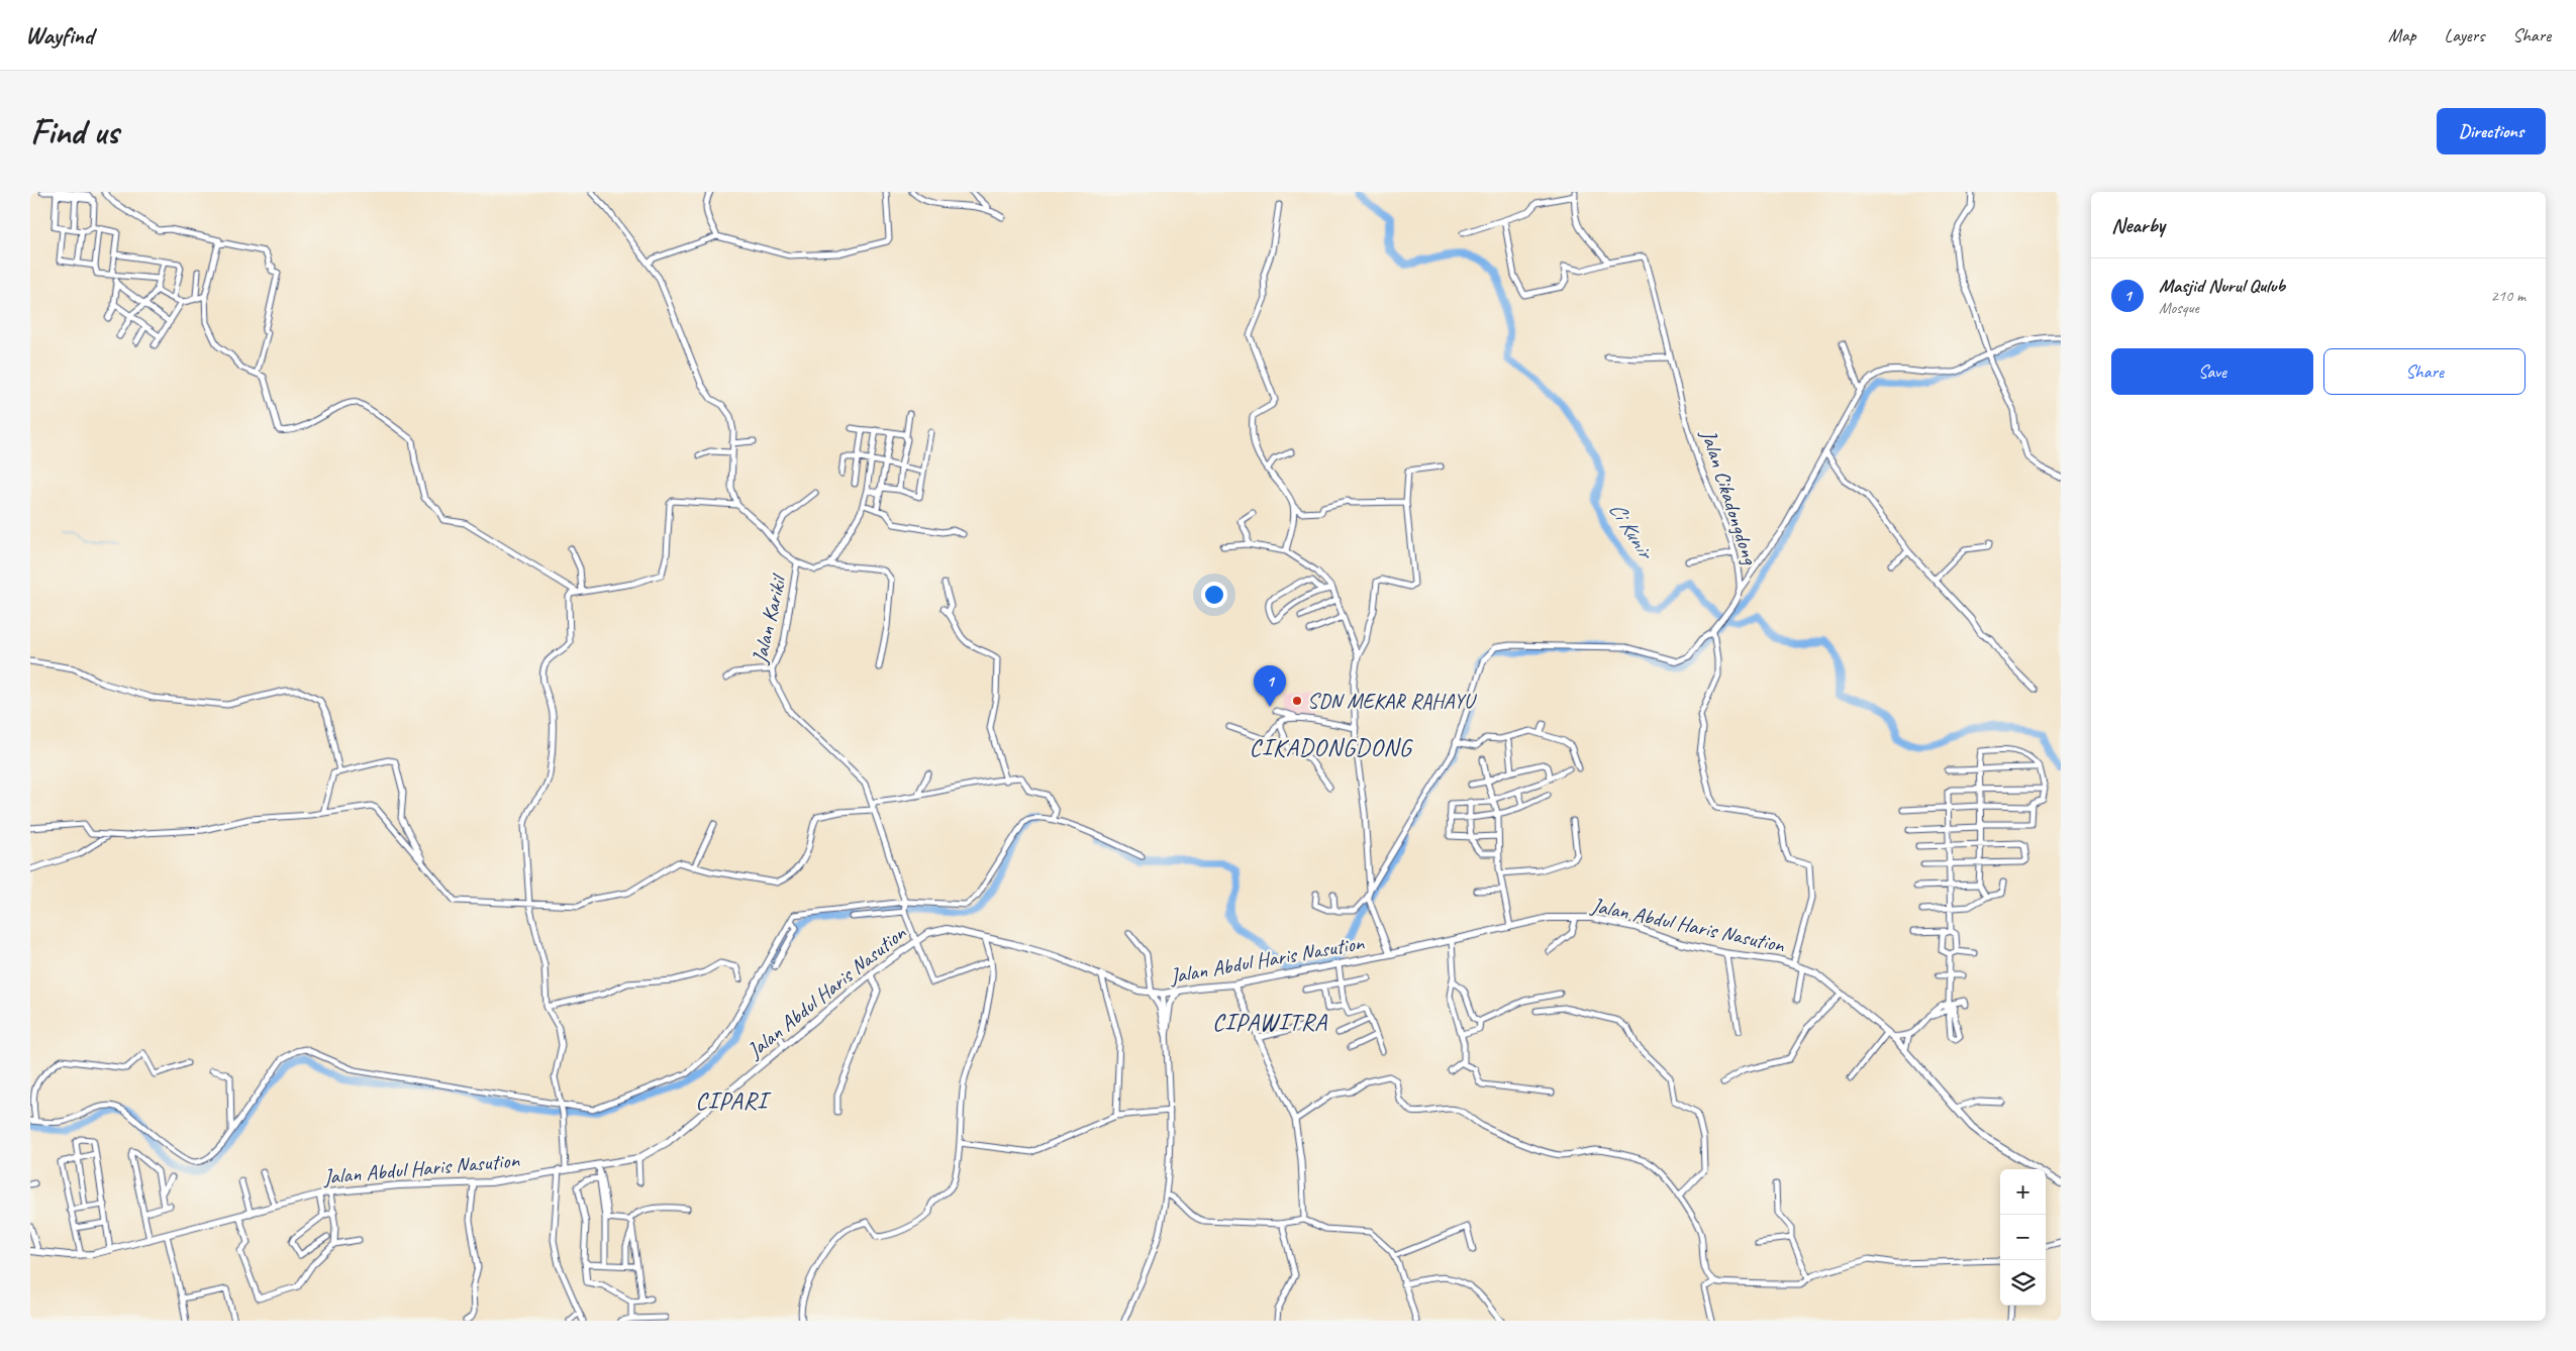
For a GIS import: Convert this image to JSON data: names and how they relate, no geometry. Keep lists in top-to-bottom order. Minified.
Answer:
{"streets":{"main road":["Jalan Abdul Haris Nasution"],"street":["Jalan Cikadongdong","Jalan Karikil"]},"districts":["CIKADONGDONG","CIPAWITRA","CIPARI"],"water":["Ci Kunir"],"places":["SDN MEKAR RAHAYU"],"page":{"header":"Wayfind","nav":["Map","Layers","Share"],"buttons":["Directions",["Save","Share"]],"title":"Find us","heading":"Nearby","list":[{"mark":"1","name":"Masjid Nurul Qulub","note":"Mosque","value":"210 m"}],"pins":"1","map_buttons":["+","−"]}}
